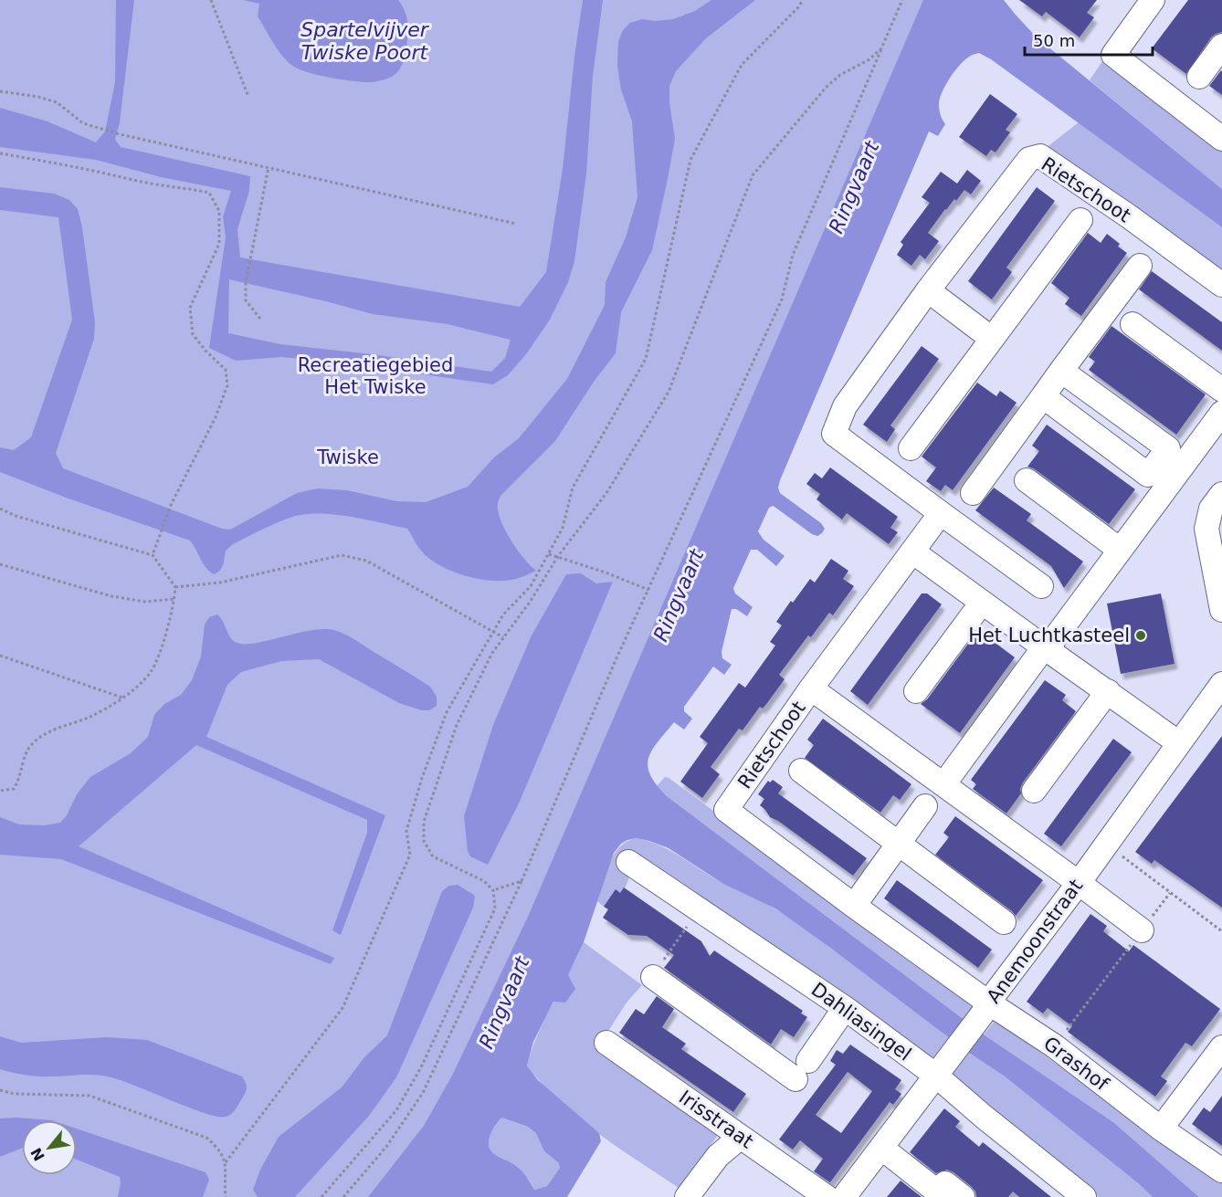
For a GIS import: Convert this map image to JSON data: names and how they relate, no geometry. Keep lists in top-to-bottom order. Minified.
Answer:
{"streets":{"street":["Rietschoot","Anemoonstraat","Dahliasingel","Grashof","Irisstraat"]},"crossings":[["Rietschoot","Anemoonstraat"],["Rietschoot","Grashof"],["Anemoonstraat","Dahliasingel"],["Anemoonstraat","Grashof"]],"water":["Spartelvijver Twiske Poort","Ringvaart"],"parks":["Recreatiegebied Het Twiske","Twiske"],"places":["Het Luchtkasteel"],"scale_bar":"50 m","north":"bottom left"}
